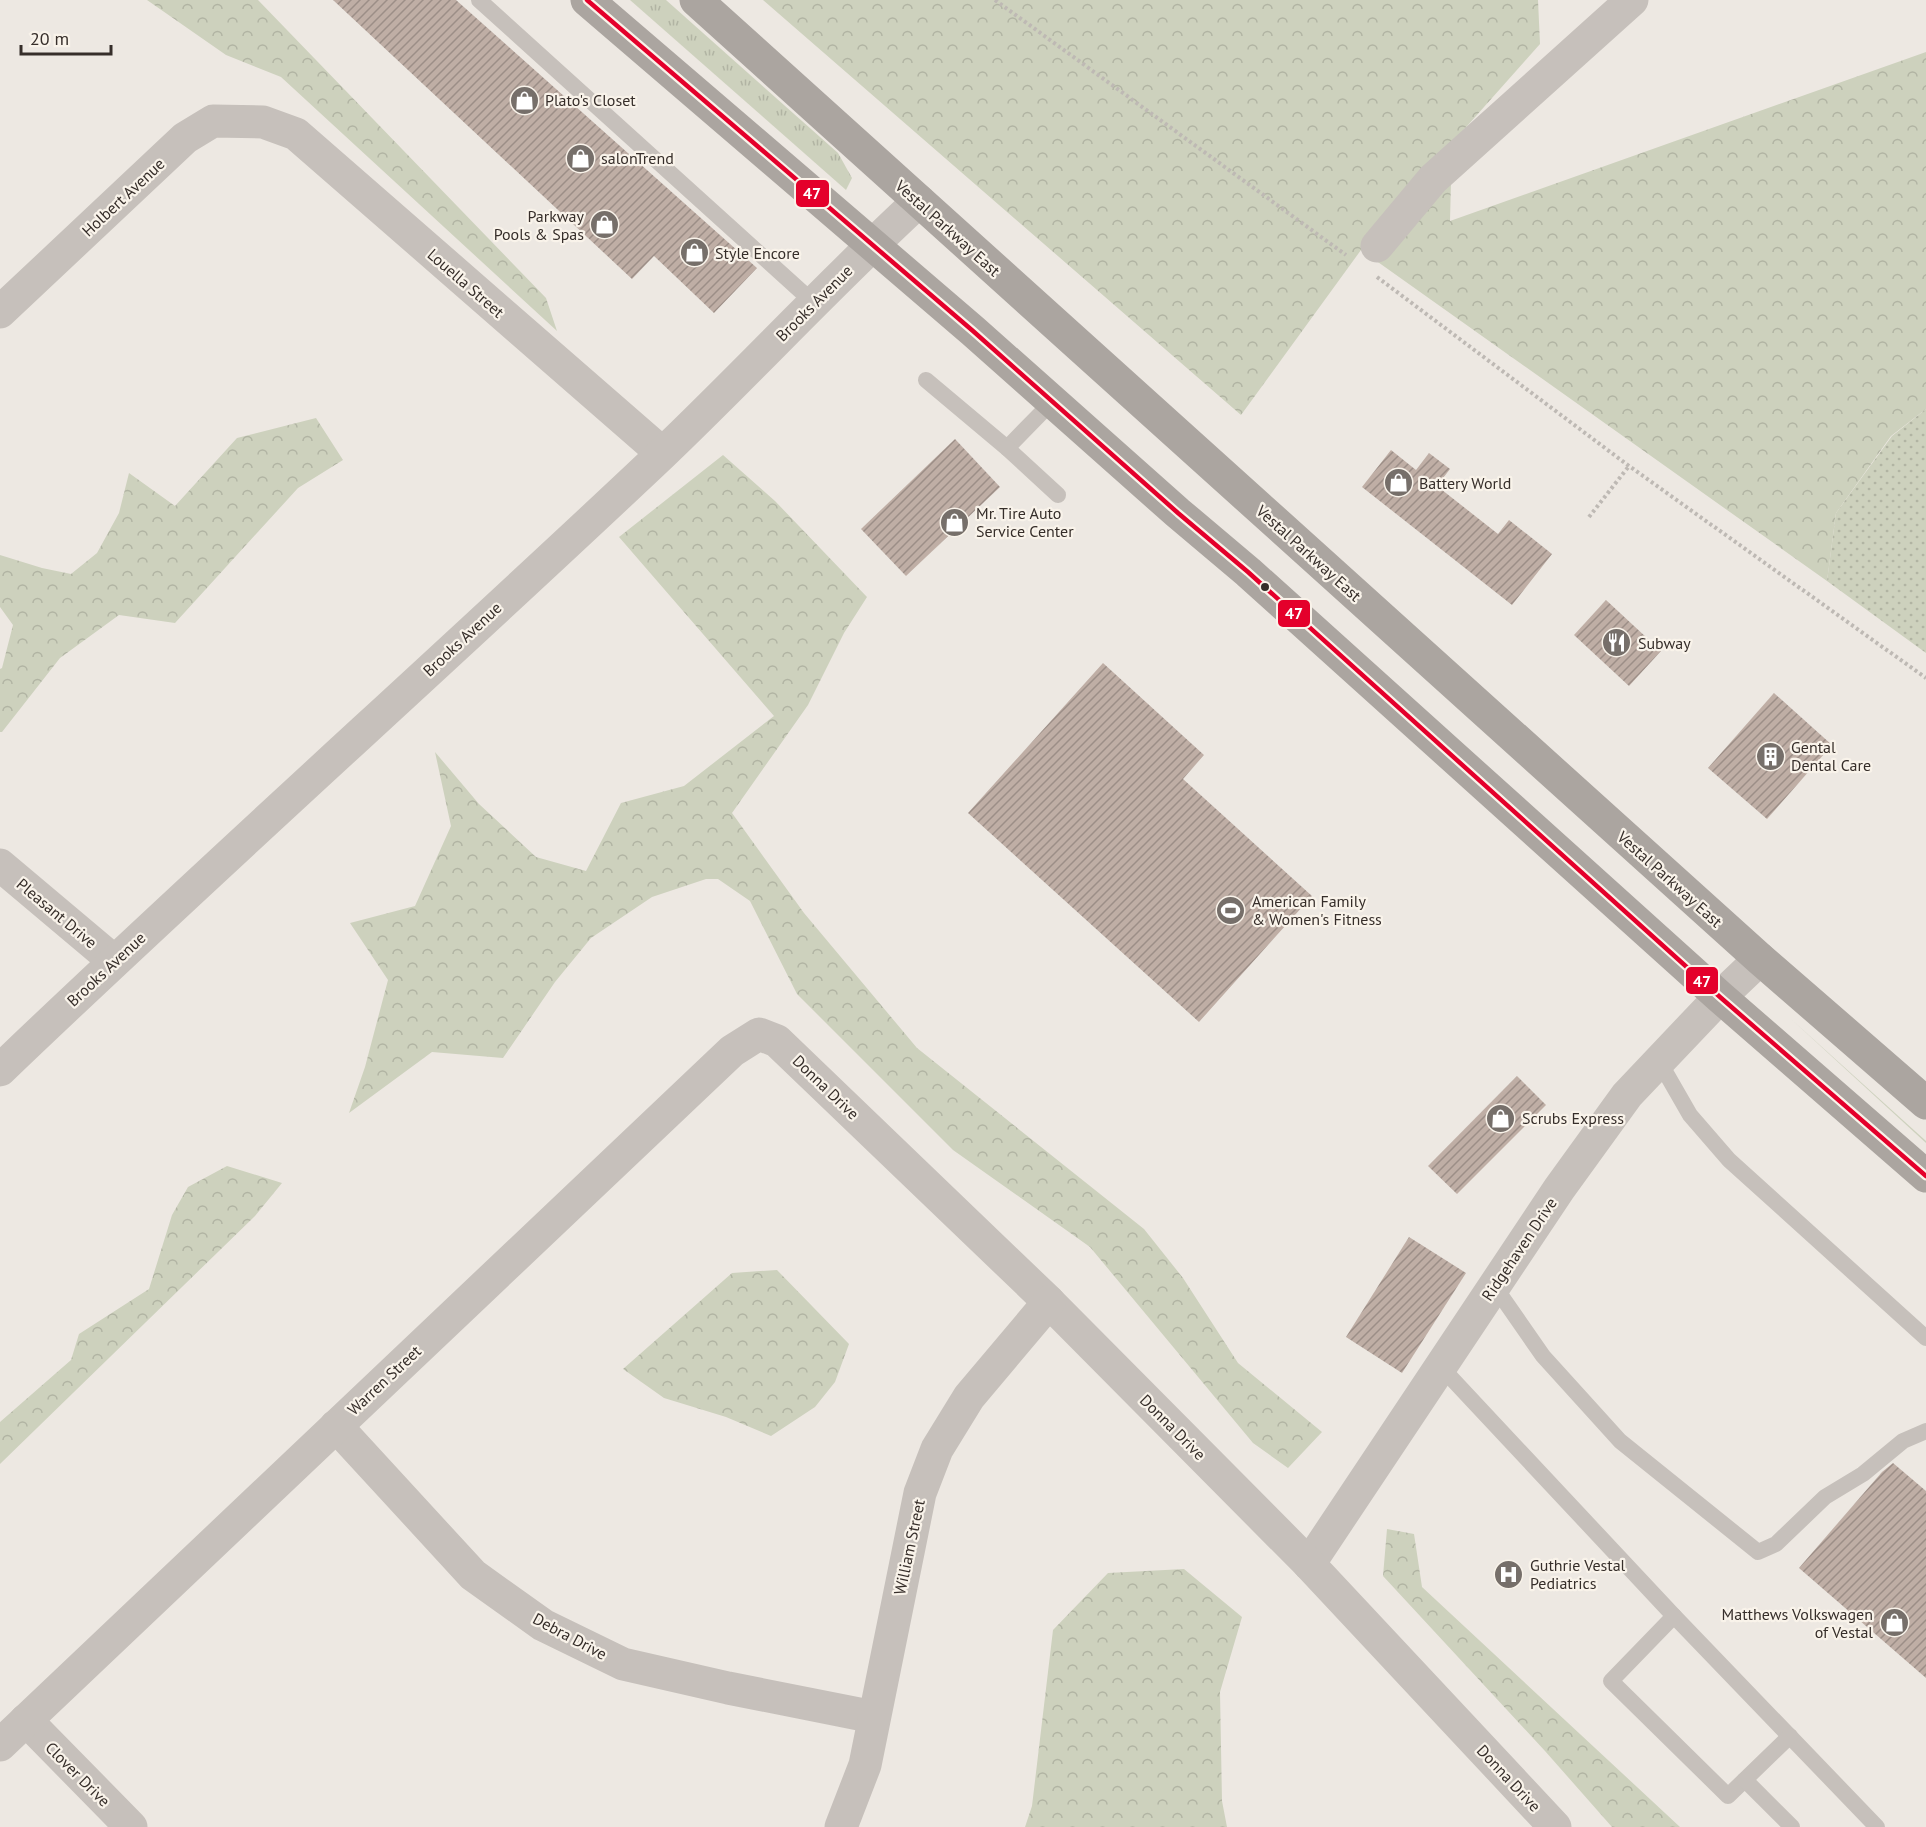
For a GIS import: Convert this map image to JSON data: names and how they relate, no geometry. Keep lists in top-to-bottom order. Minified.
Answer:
{"streets":{"main road":["Vestal Parkway East"],"street":["Holbert Avenue","Louella Street","Brooks Avenue","Pleasant Drive","Donna Drive","Ridgehaven Drive","Warren Street","William Street","Debra Drive","Clover Drive"]},"crossings":[["Holbert Avenue","Louella Street"],["Vestal Parkway East","Brooks Avenue"],["Vestal Parkway East","Ridgehaven Drive"],["Louella Street","Brooks Avenue"],["Brooks Avenue","Pleasant Drive"],["Donna Drive","Ridgehaven Drive"],["Donna Drive","Warren Street"],["Donna Drive","William Street"],["Warren Street","Debra Drive"],["Warren Street","Clover Drive"],["William Street","Debra Drive"]],"places":{"shop":["Plato's Closet","salonTrend","Parkway Pools & Spas","Style Encore","Battery World","Mr. Tire Auto Service Center","Scrubs Express","Matthews Volkswagen of Vestal"],"restaurant":["Subway"],"building":["Gental Dental Care"],"sports":["American Family & Women's Fitness"],"hospital":["Guthrie Vestal Pediatrics"]},"lines":["transit line 47"],"scale_bar":"20 m"}
